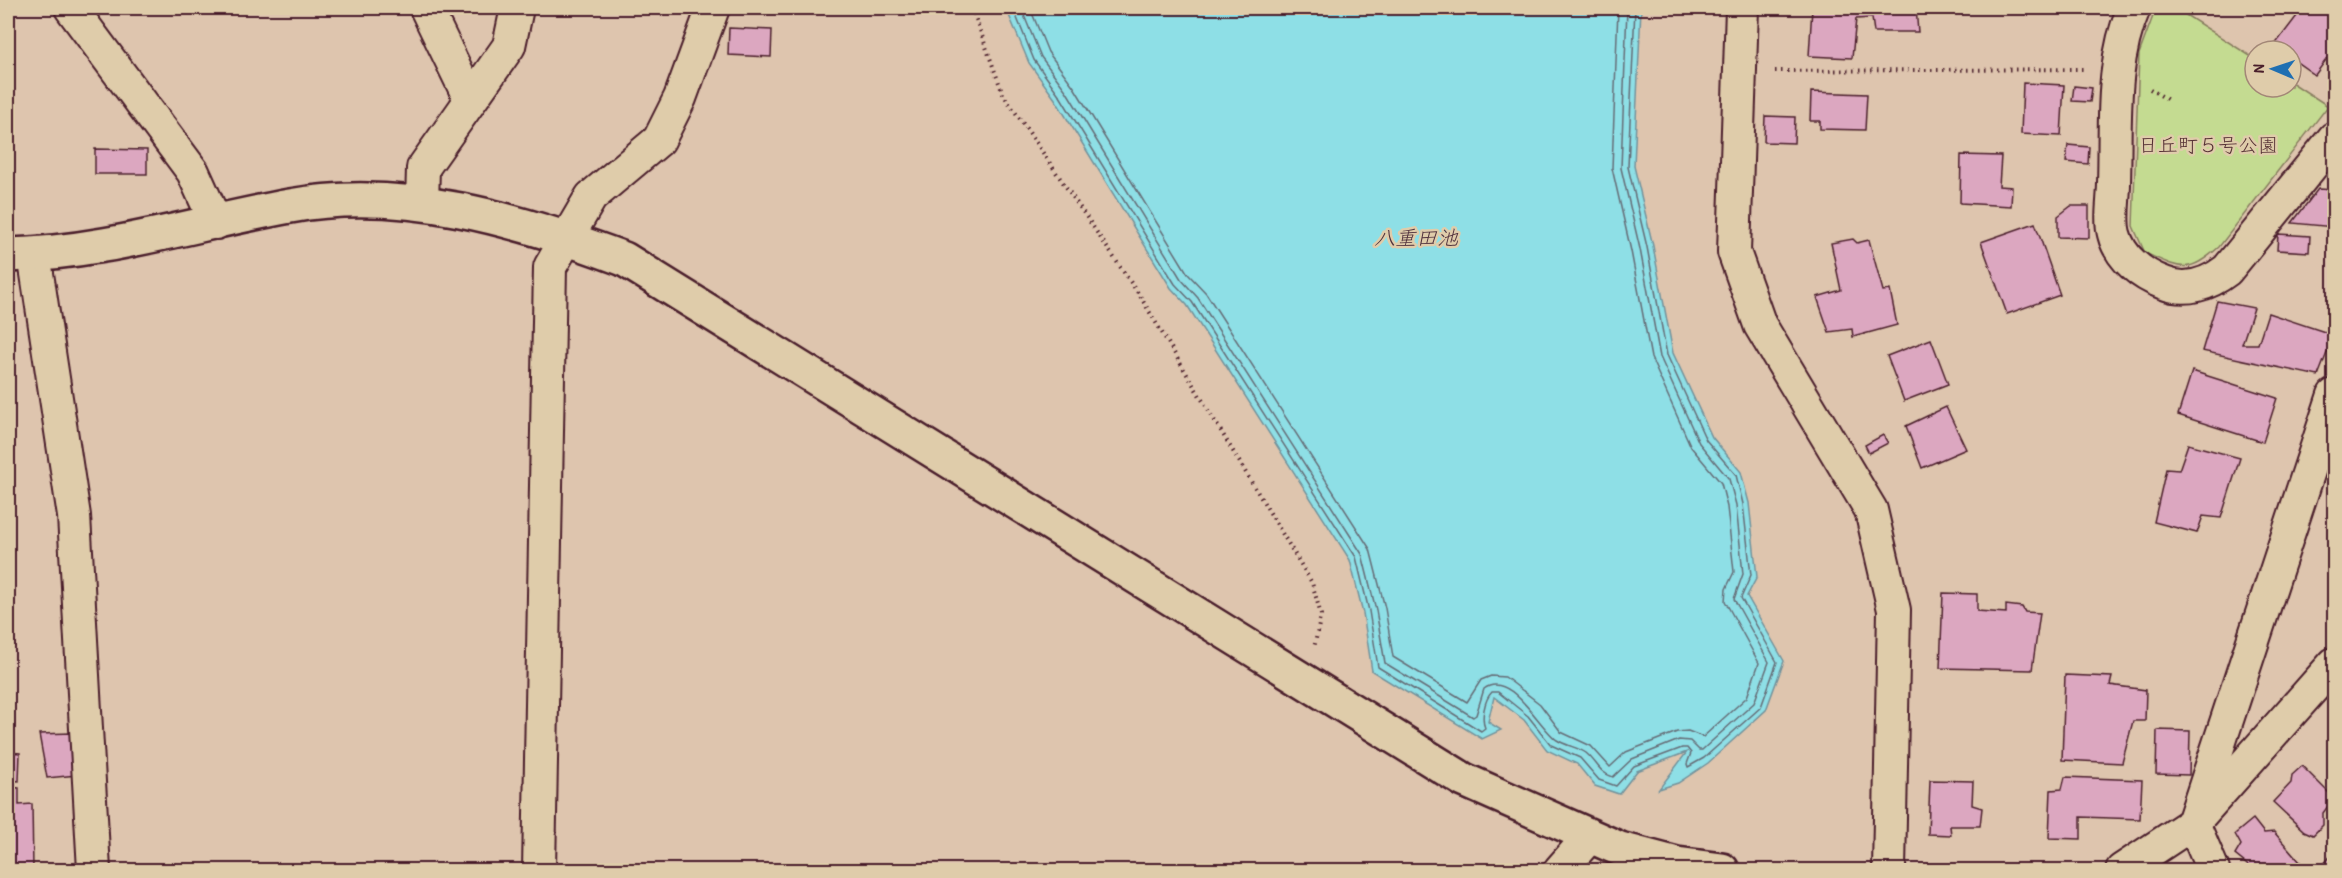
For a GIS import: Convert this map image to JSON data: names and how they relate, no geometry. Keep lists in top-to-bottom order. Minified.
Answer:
{"water":["八重田池"],"parks":["日丘町５号公園"],"north":"left"}
